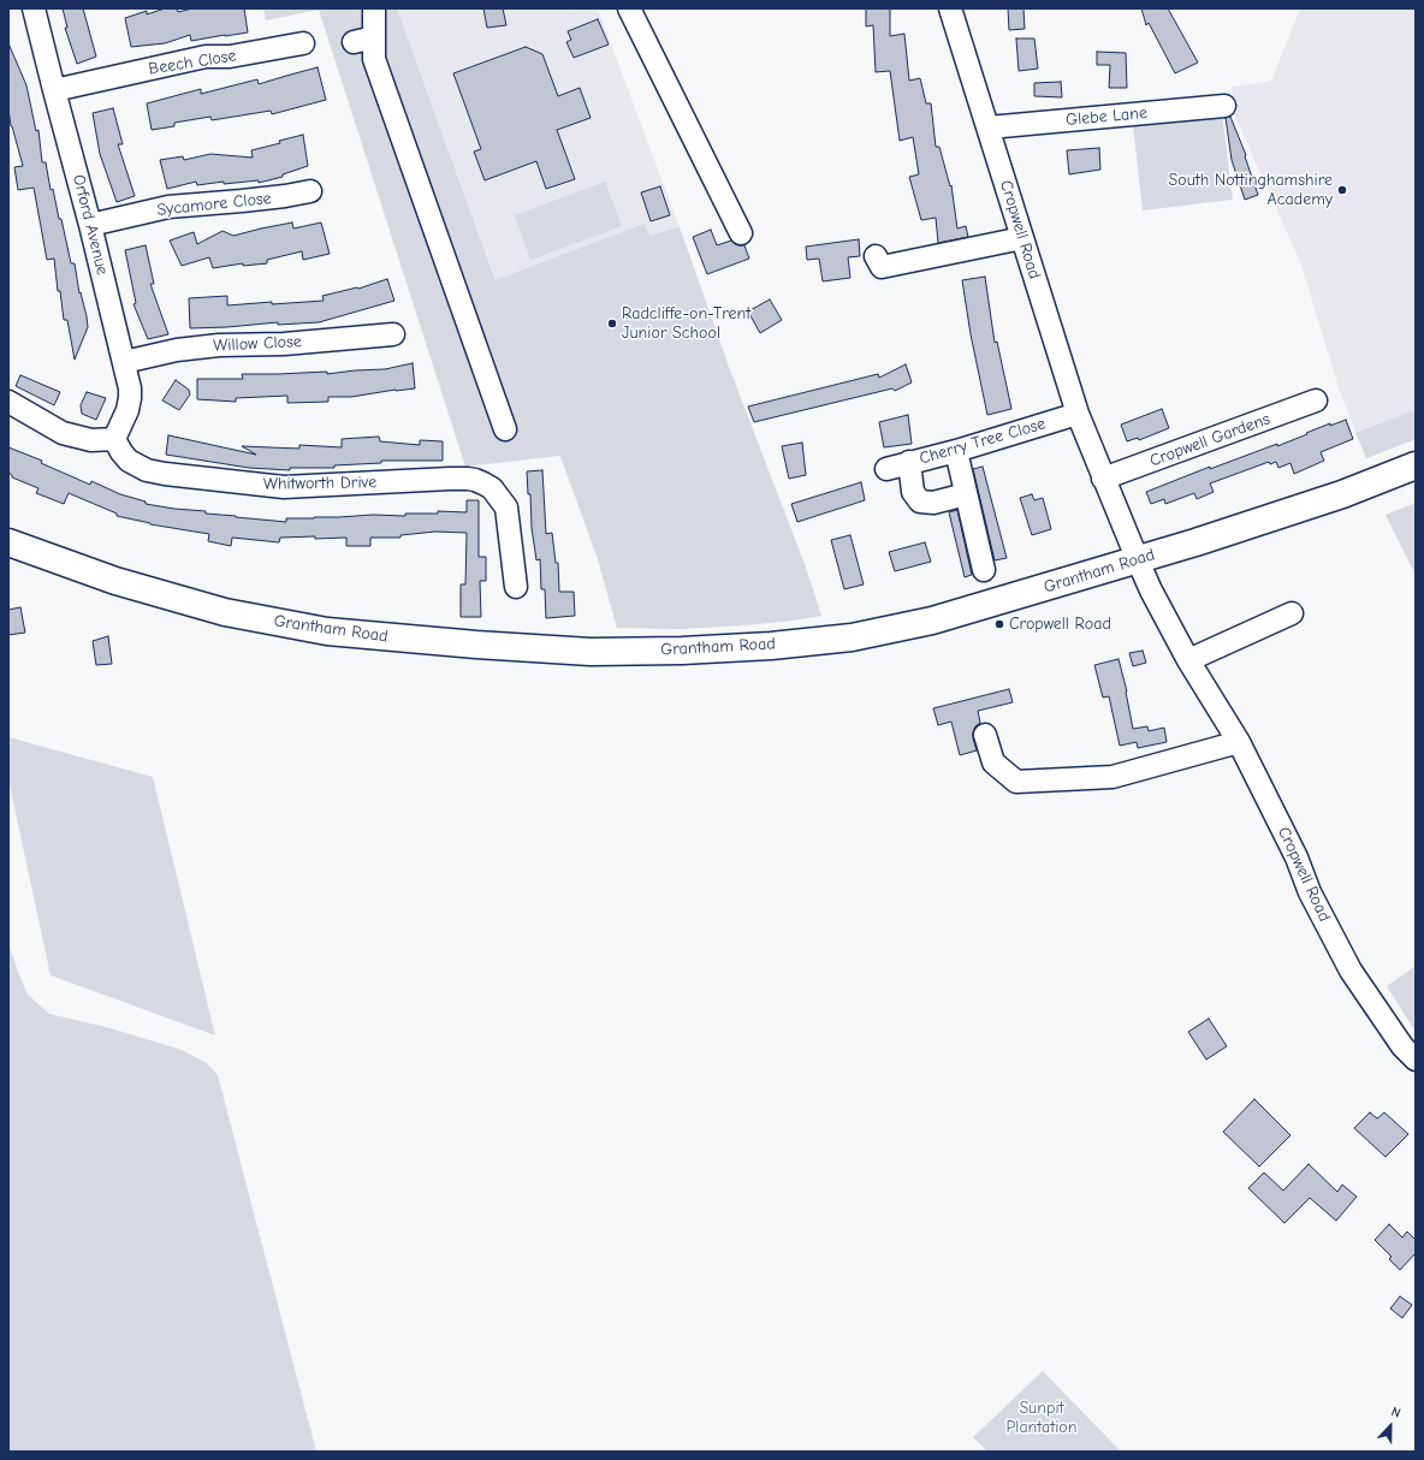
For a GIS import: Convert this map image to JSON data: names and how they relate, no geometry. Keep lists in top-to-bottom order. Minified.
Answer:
{"streets":{"highway":["Grantham Road"],"street":["Beech Close","Glebe Lane","Sycamore Close","Orford Avenue","Cropwell Road","Willow Close","Cropwell Gardens","Cherry Tree Close","Whitworth Drive"]},"crossings":[["Beech Close","Orford Avenue"],["Glebe Lane","Cropwell Road"],["Sycamore Close","Orford Avenue"],["Orford Avenue","Willow Close"],["Orford Avenue","Whitworth Drive"],["Cropwell Road","Cropwell Gardens"],["Cropwell Road","Cherry Tree Close"],["Cropwell Road","Grantham Road"]],"parks":["Sunpit Plantation"],"places":["South Nottinghamshire Academy","Radcliffe-on-Trent Junior School","Cropwell Road"],"north":"top"}
